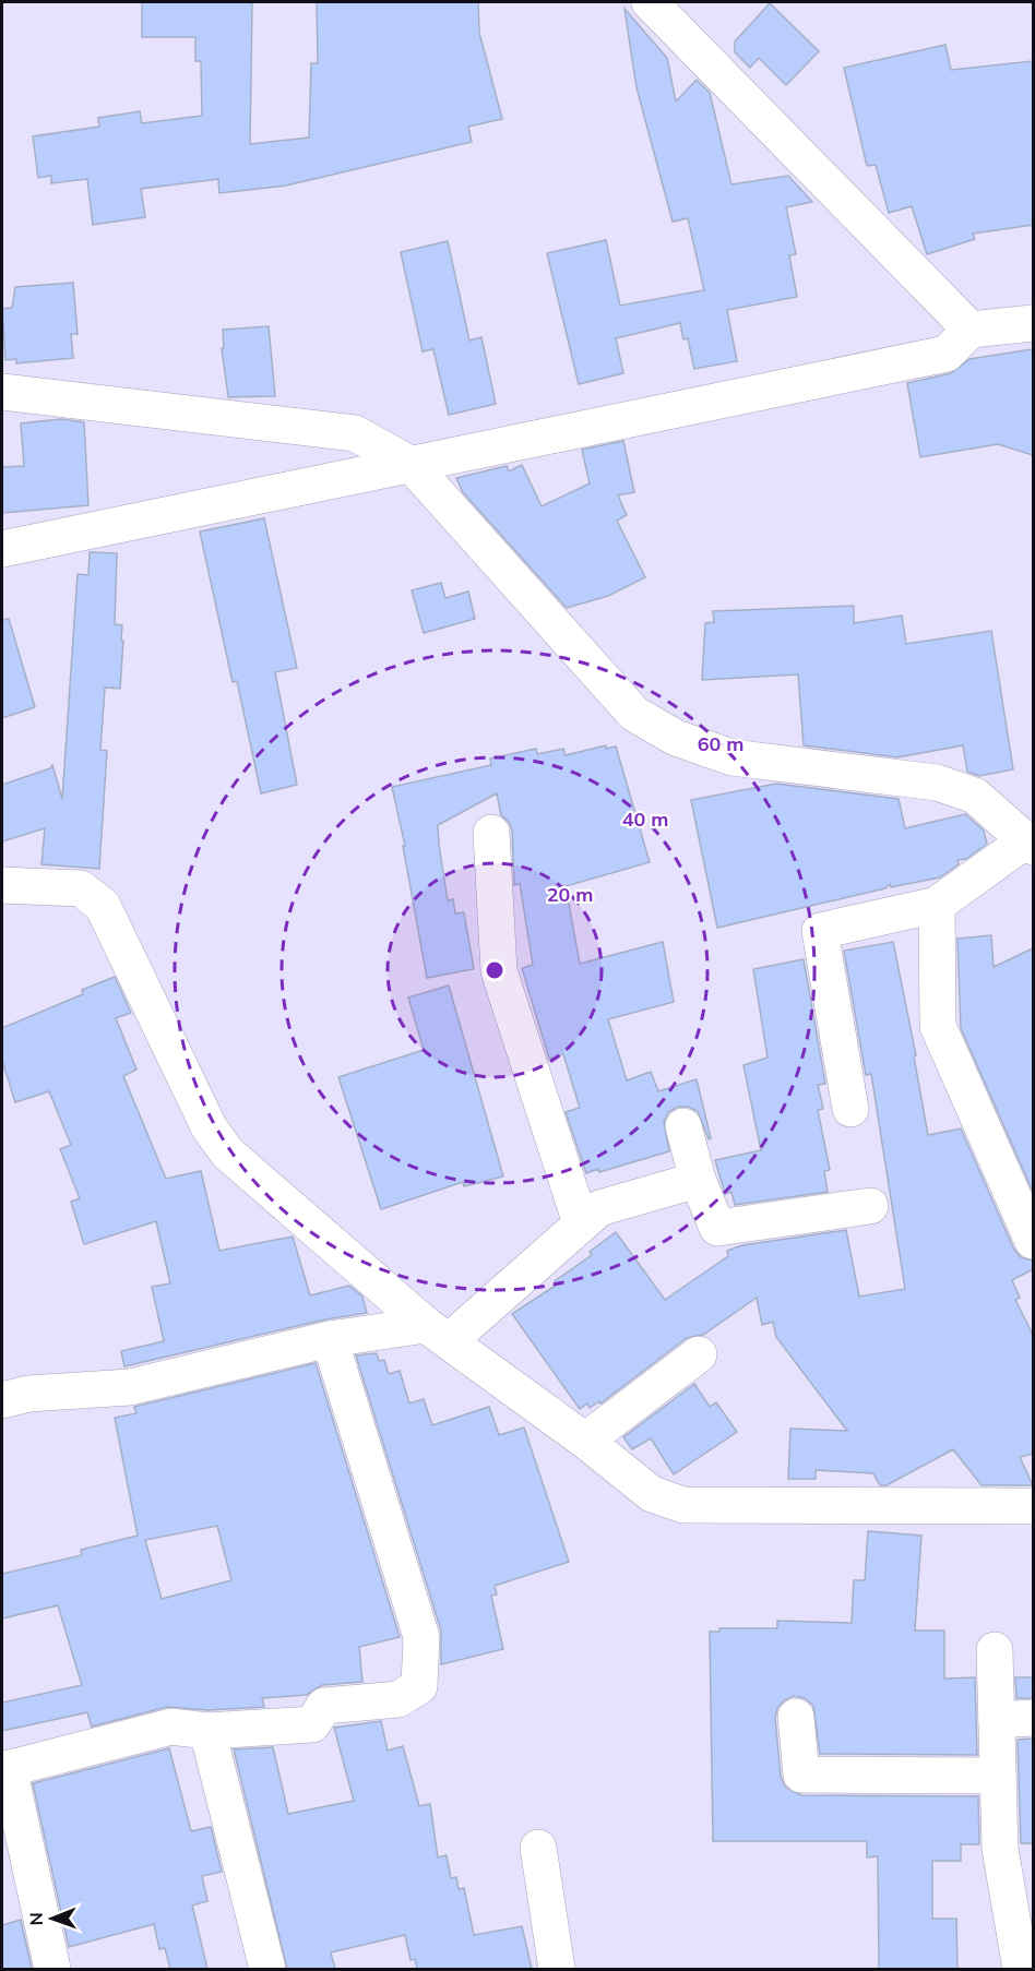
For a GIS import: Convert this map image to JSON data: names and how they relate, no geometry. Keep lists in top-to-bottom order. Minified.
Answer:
{"north":"left","rings":["60 m","40 m","20 m"]}
